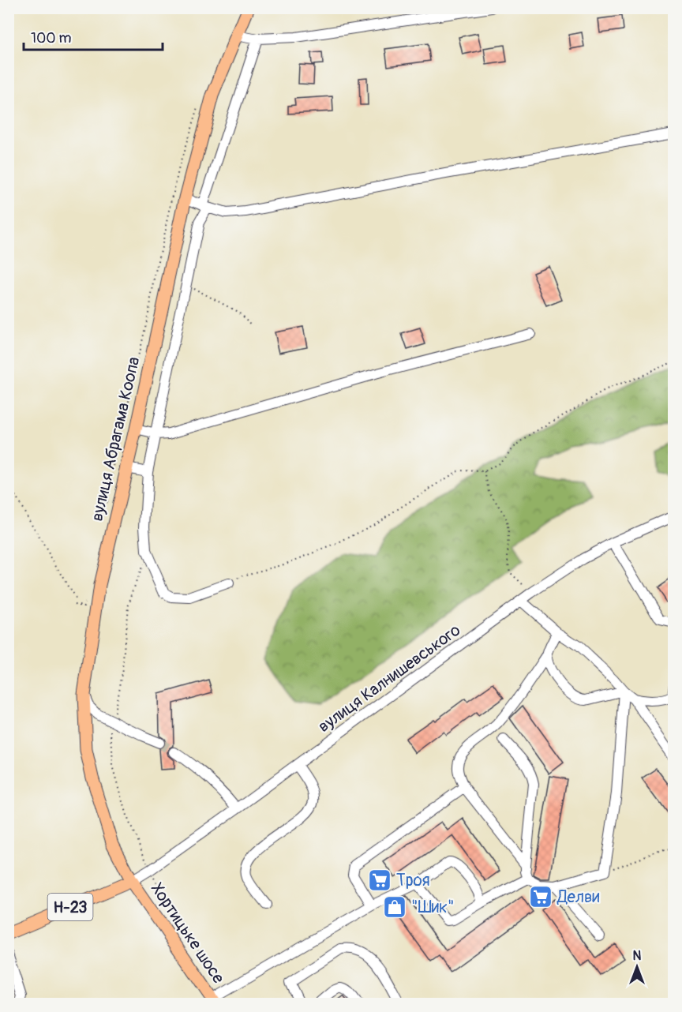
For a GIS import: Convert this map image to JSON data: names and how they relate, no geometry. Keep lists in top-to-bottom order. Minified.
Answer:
{"streets":{"main road":["вулиця Абрагама Коопа","Н-23","Хортицьке шосе"],"street":["вулиця Калнишевського"]},"crossings":[["вулиця Абрагама Коопа","вулиця Калнишевського"],["вулиця Абрагама Коопа","Н-23"],["вулиця Абрагама Коопа","Хортицьке шосе"],["вулиця Калнишевського","Н-23"],["вулиця Калнишевського","Хортицьке шосе"],["Н-23","Хортицьке шосе"]],"places":{"supermarket":["Троя","Делви"],"shop":["\"Шик\""]},"scale_bar":"100 m","north":"top"}
